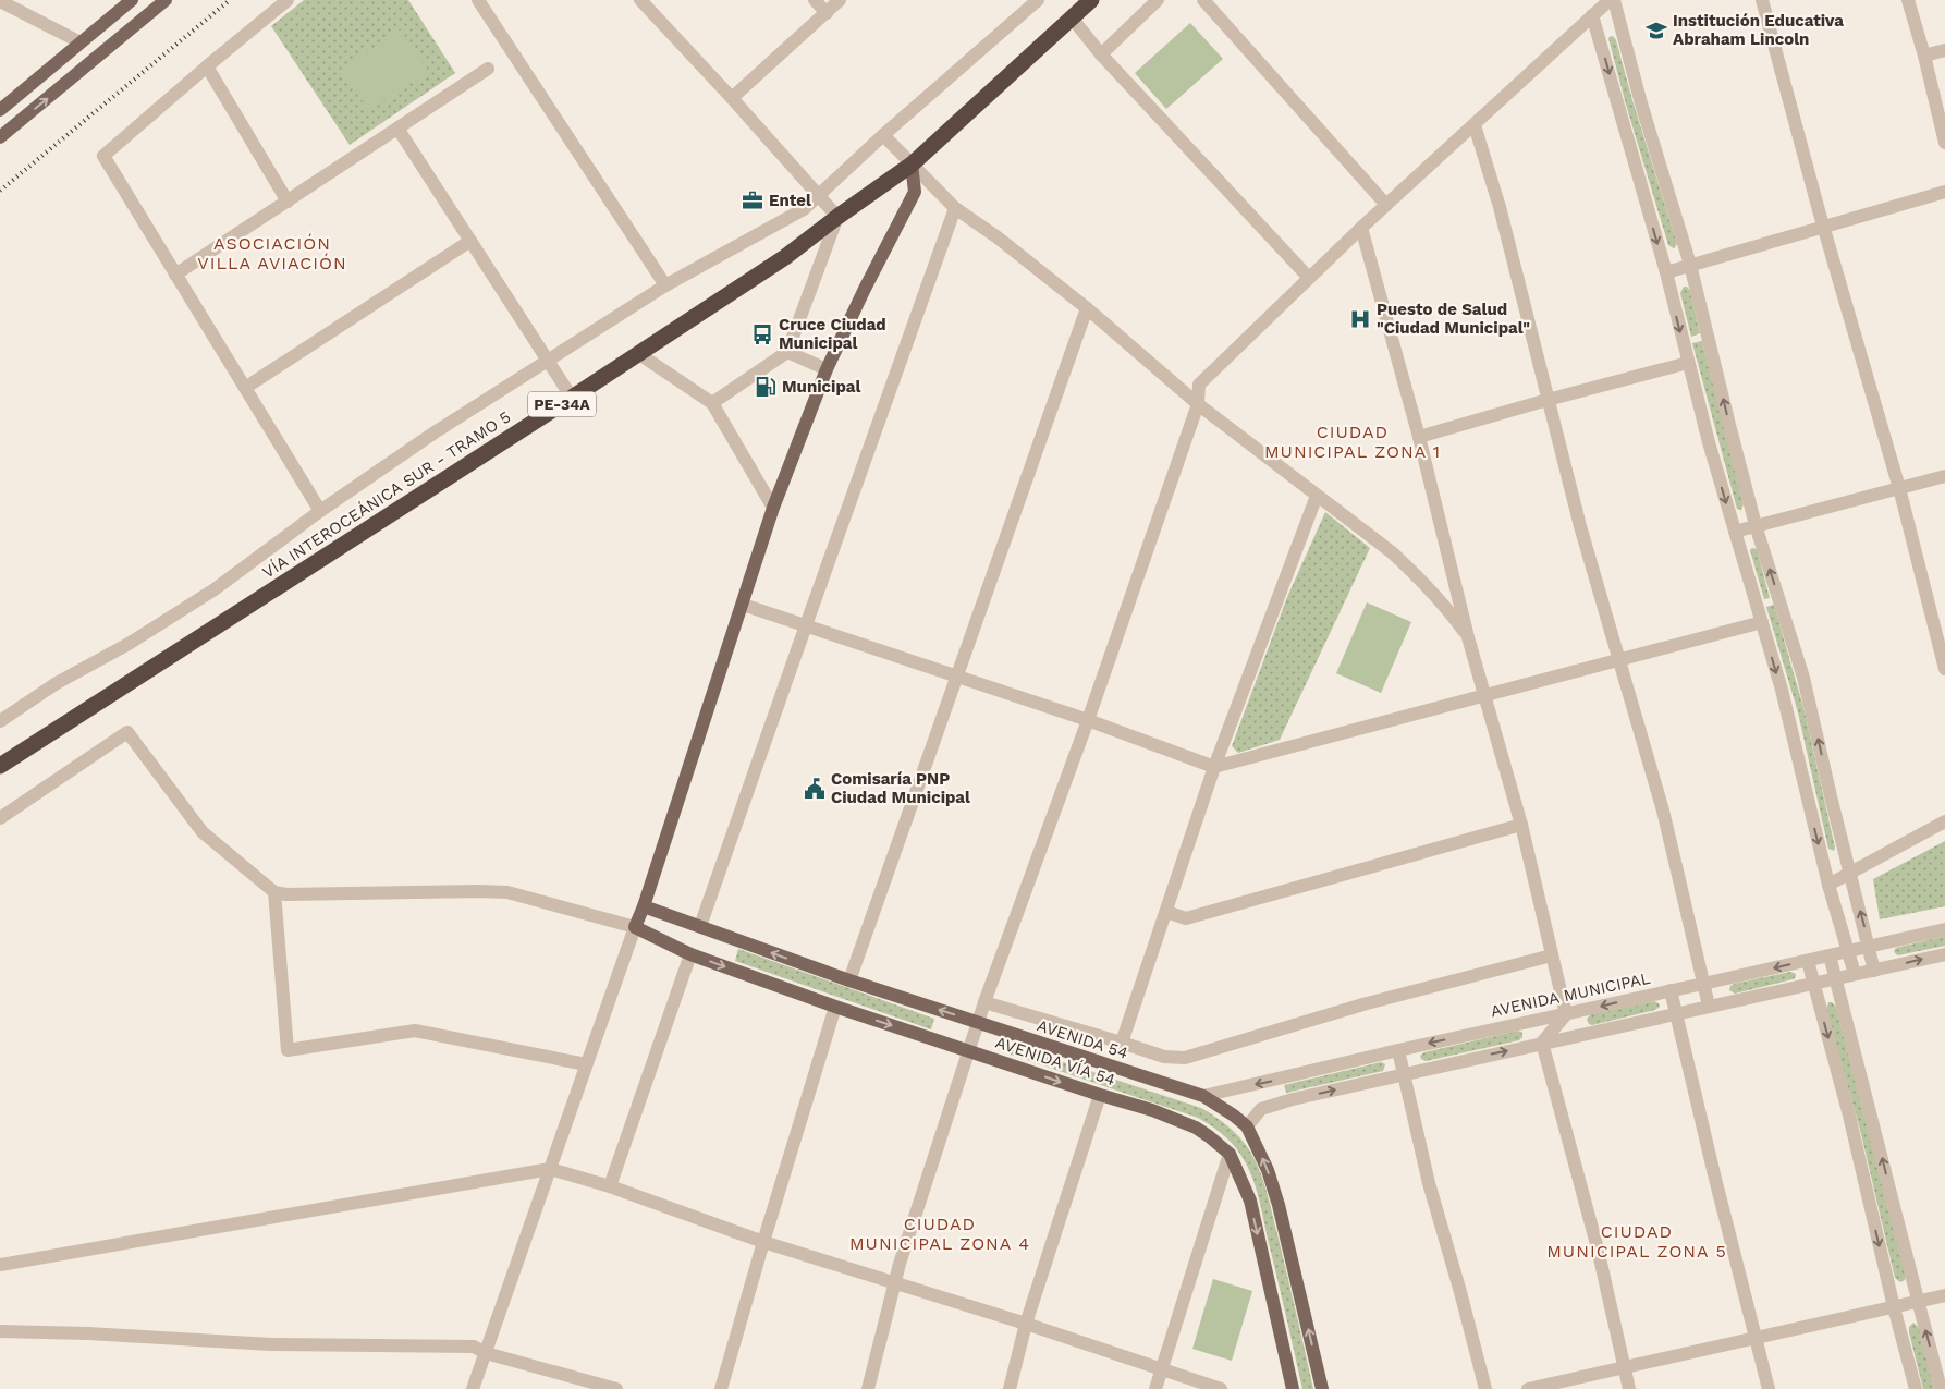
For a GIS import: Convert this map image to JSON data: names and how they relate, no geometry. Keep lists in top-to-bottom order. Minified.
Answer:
{"streets":{"highway":["PE-34A","VÍA INTEROCEÁNICA SUR - TRAMO 5"],"main road":["AVENIDA 54","AVENIDA VÍA 54"],"street":["AVENIDA MUNICIPAL"]},"crossings":[["AVENIDA MUNICIPAL","AVENIDA 54"]],"one_way":["AVENIDA 54","AVENIDA VÍA 54"],"districts":["ASOCIACIÓN VILLA AVIACIÓN","CIUDAD MUNICIPAL ZONA 1","CIUDAD MUNICIPAL ZONA 4","CIUDAD MUNICIPAL ZONA 5"],"places":{"school or university":["Institución Educativa Abraham Lincoln"],"office":["Entel"],"hospital":["Puesto de Salud \"Ciudad Municipal\""],"bus stop":["Cruce Ciudad Municipal"],"fuel station":["Municipal"],"public building":["Comisaría PNP Ciudad Municipal"]}}
